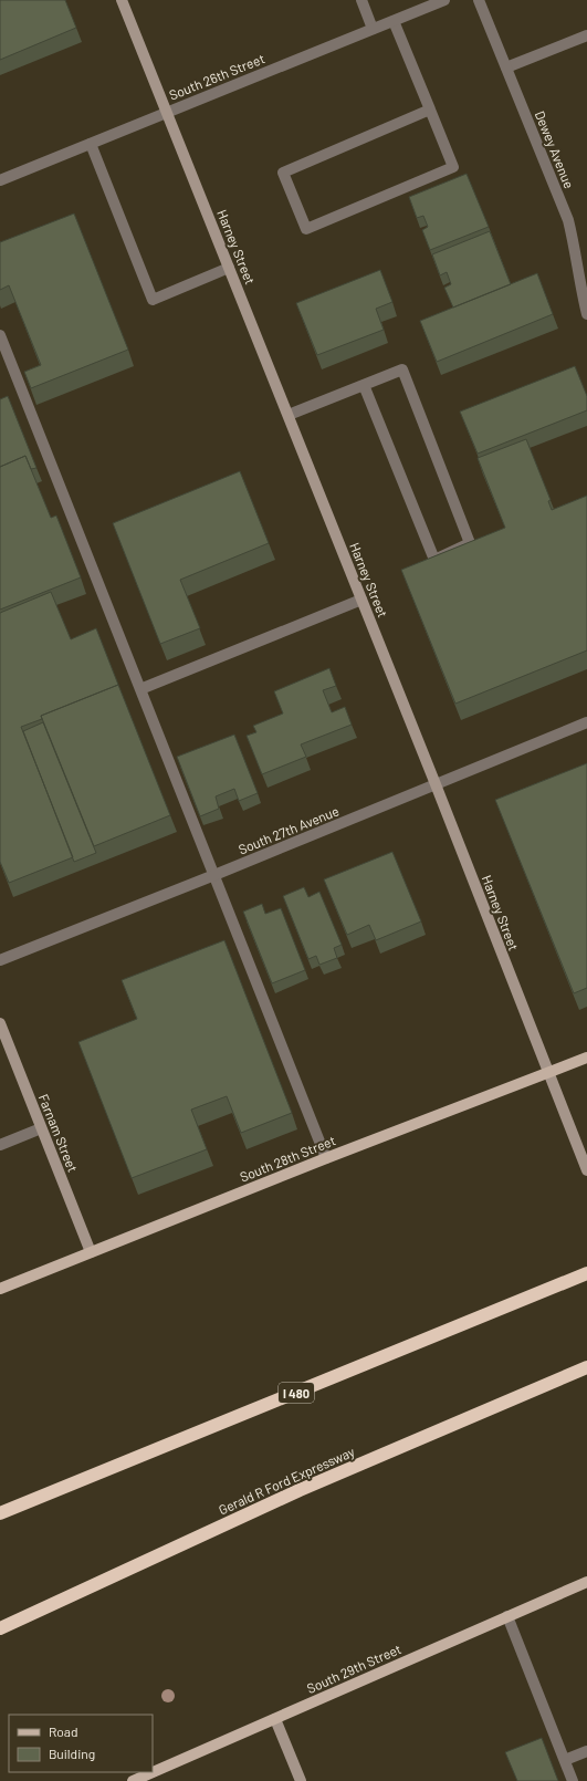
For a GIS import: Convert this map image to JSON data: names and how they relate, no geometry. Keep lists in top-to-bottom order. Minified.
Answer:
{"streets":{"highway":["I 480","Gerald R Ford Expressway"],"main road":["Harney Street","Farnam Street","South 28th Street","South 29th Street"],"street":["South 26th Street","Dewey Avenue","South 27th Avenue"]},"crossings":[["South 26th Street","Harney Street"],["Harney Street","South 27th Avenue"],["Harney Street","South 28th Street"],["Farnam Street","South 28th Street"]],"legend":["Road","Building"]}
